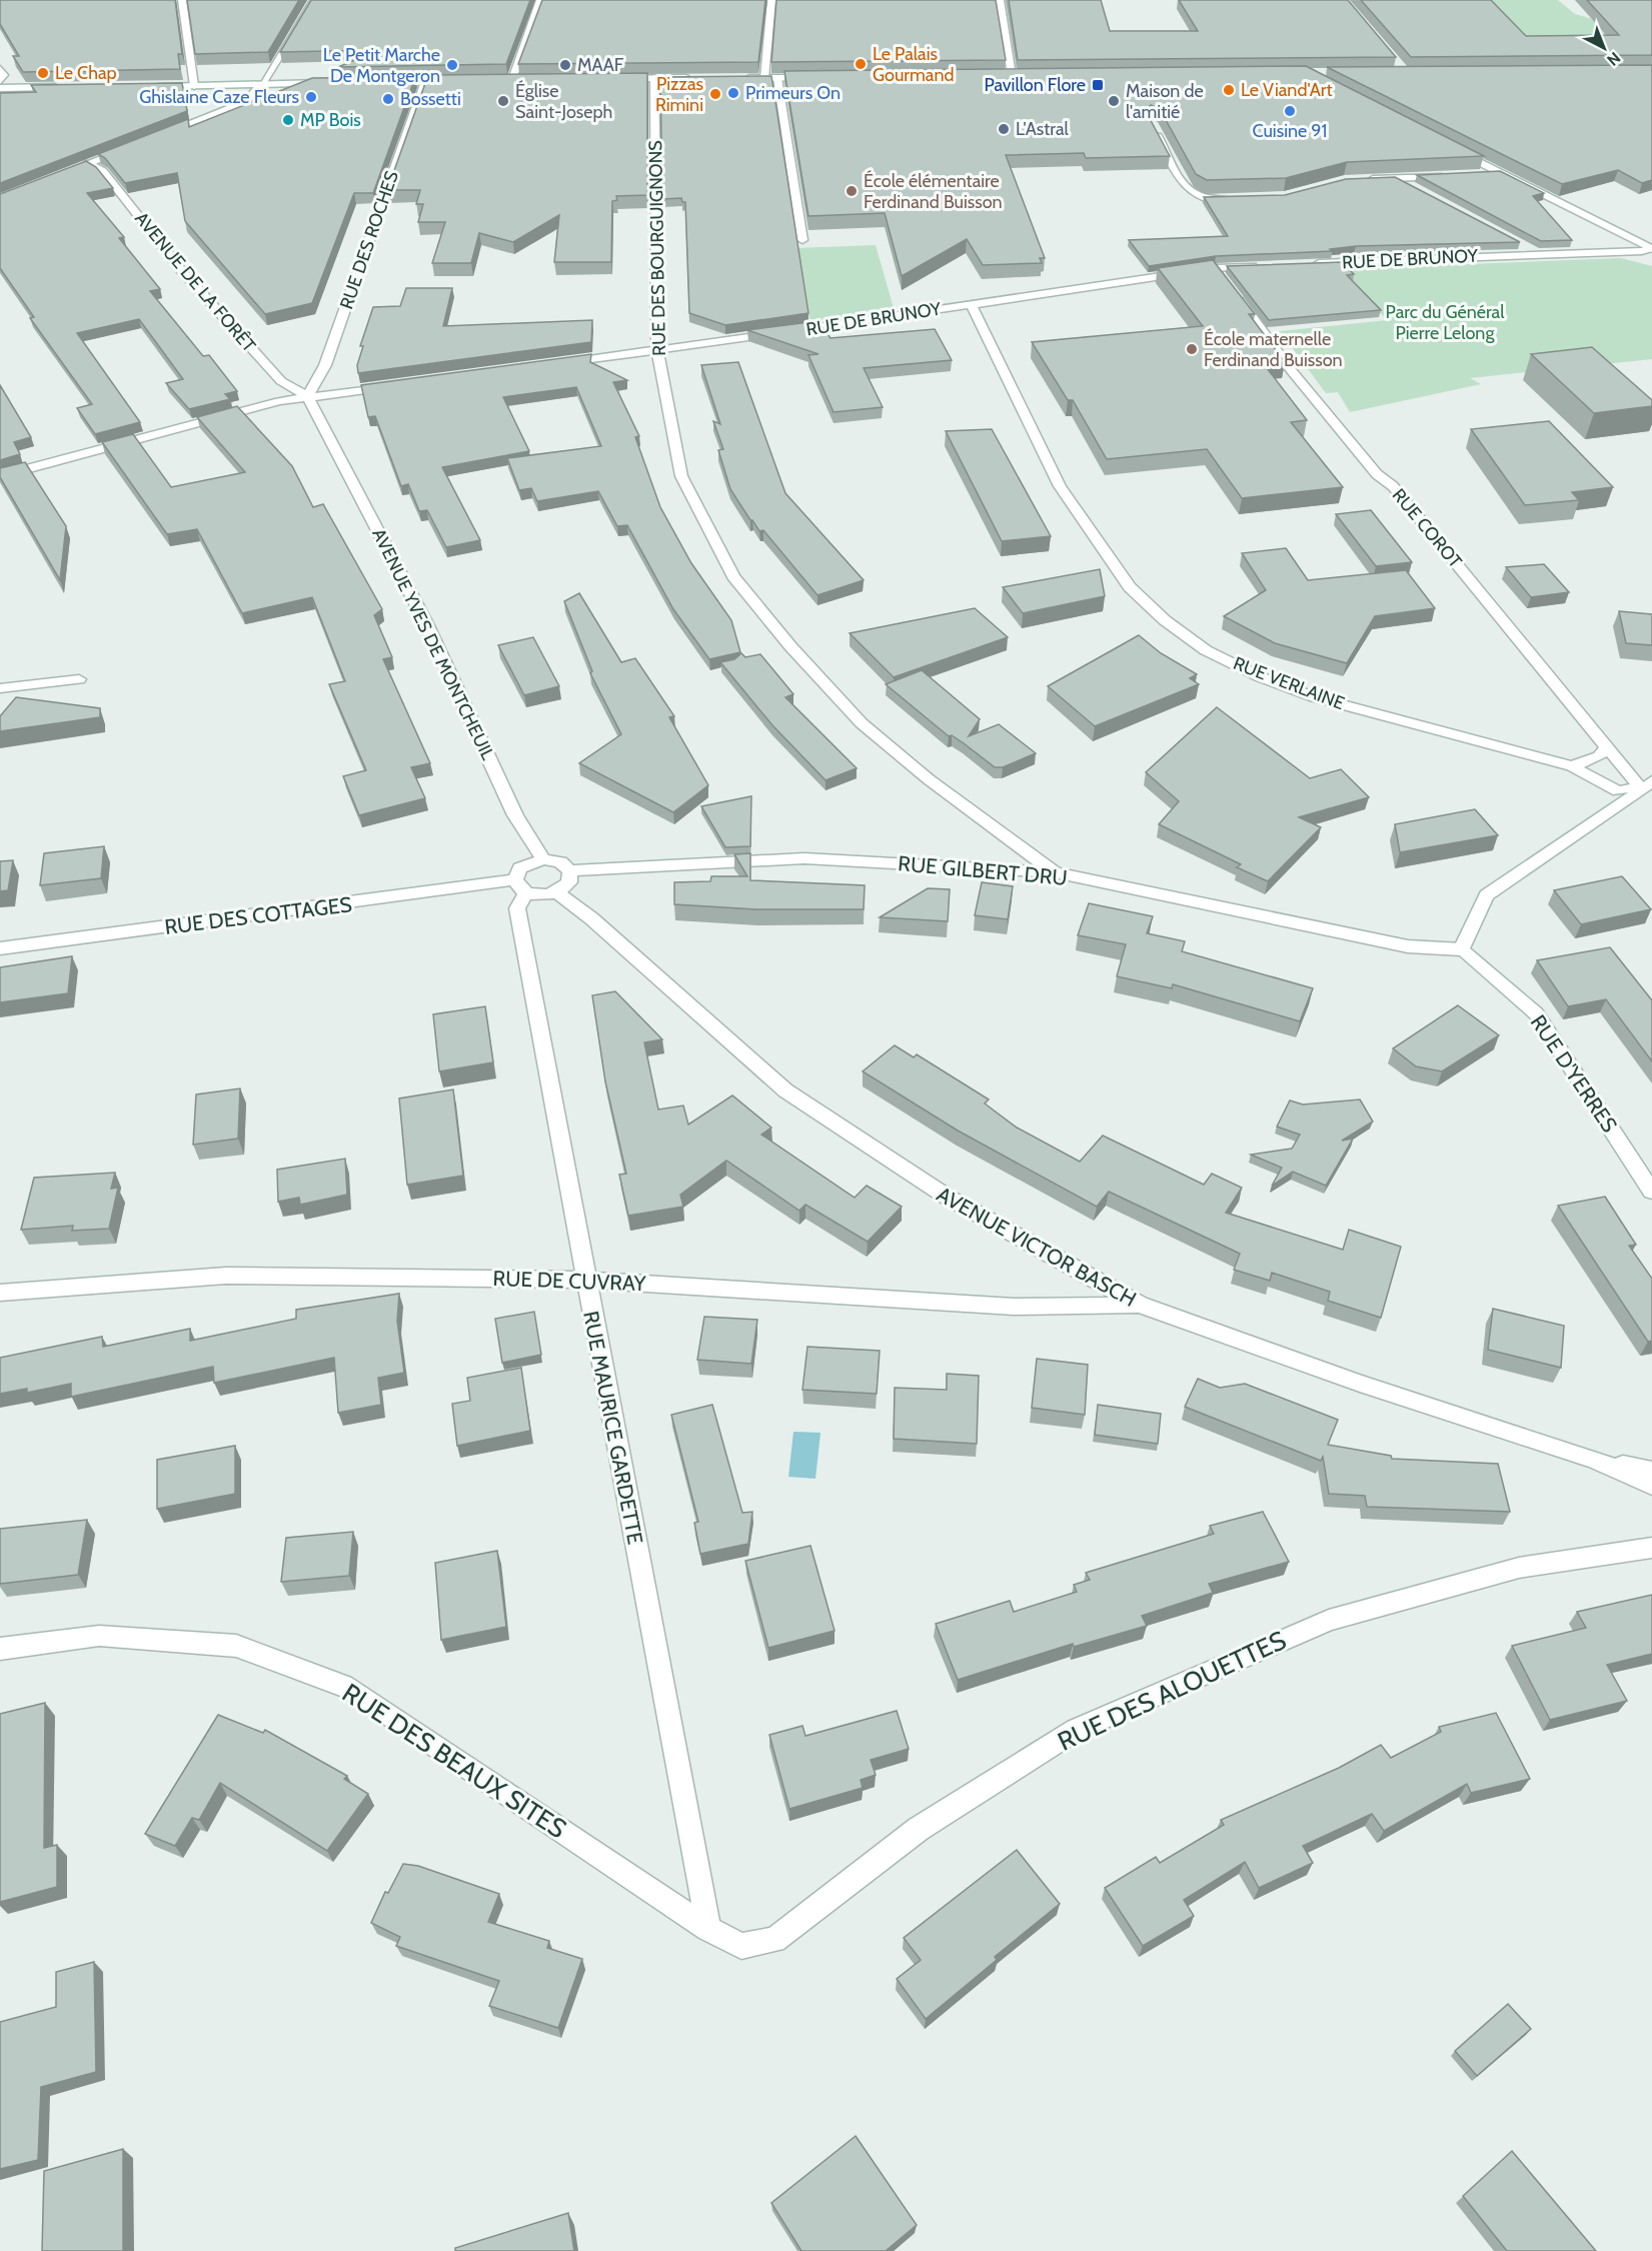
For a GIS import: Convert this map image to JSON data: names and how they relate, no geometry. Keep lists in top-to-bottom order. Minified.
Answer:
{"streets":{"street":["RUE DES ROCHES","RUE DES BOURGUIGNONS","RUE DE BRUNOY","AVENUE DE LA FORÊT","RUE COROT","AVENUE YVES DE MONTCHEUIL","RUE VERLAINE","RUE GILBERT DRU","RUE DES COTTAGES","RUE D'YERRES","AVENUE VICTOR BASCH","RUE DE CUVRAY","RUE MAURICE GARDETTE","RUE DES ALOUETTES","RUE DES BEAUX SITES"]},"crossings":[["RUE DES ROCHES","AVENUE DE LA FORÊT"],["RUE DES ROCHES","AVENUE YVES DE MONTCHEUIL"],["RUE DES BOURGUIGNONS","RUE DE BRUNOY"],["RUE DES BOURGUIGNONS","RUE GILBERT DRU"],["RUE DE BRUNOY","RUE COROT"],["RUE DE BRUNOY","RUE VERLAINE"],["AVENUE DE LA FORÊT","AVENUE YVES DE MONTCHEUIL"],["RUE COROT","RUE VERLAINE"],["AVENUE YVES DE MONTCHEUIL","RUE GILBERT DRU"],["AVENUE YVES DE MONTCHEUIL","RUE DES COTTAGES"],["AVENUE YVES DE MONTCHEUIL","AVENUE VICTOR BASCH"],["AVENUE YVES DE MONTCHEUIL","RUE MAURICE GARDETTE"],["RUE GILBERT DRU","RUE DES COTTAGES"],["RUE GILBERT DRU","RUE D'YERRES"],["RUE GILBERT DRU","AVENUE VICTOR BASCH"],["RUE GILBERT DRU","RUE MAURICE GARDETTE"],["RUE DES COTTAGES","AVENUE VICTOR BASCH"],["RUE DES COTTAGES","RUE MAURICE GARDETTE"],["AVENUE VICTOR BASCH","RUE DE CUVRAY"],["AVENUE VICTOR BASCH","RUE MAURICE GARDETTE"],["RUE DE CUVRAY","RUE MAURICE GARDETTE"],["RUE MAURICE GARDETTE","RUE DES BEAUX SITES"],["RUE DES ALOUETTES","RUE DES BEAUX SITES"]],"parks":["Parc du Général Pierre Lelong"],"places":{"other":["Le Palais Gourmand","Le Petit Marche De Montgeron","MAAF","Le Chap","Le Viand'Art","Primeurs On","Pizzas Rimini","Ghislaine Caze Fleurs","Bossetti","Église Saint-Joseph","Maison de l'amitié","Cuisine 91","MP Bois","L'Astral","École élémentaire Ferdinand Buisson","École maternelle Ferdinand Buisson"],"transit":["Pavillon Flore"]},"north":"bottom right"}
